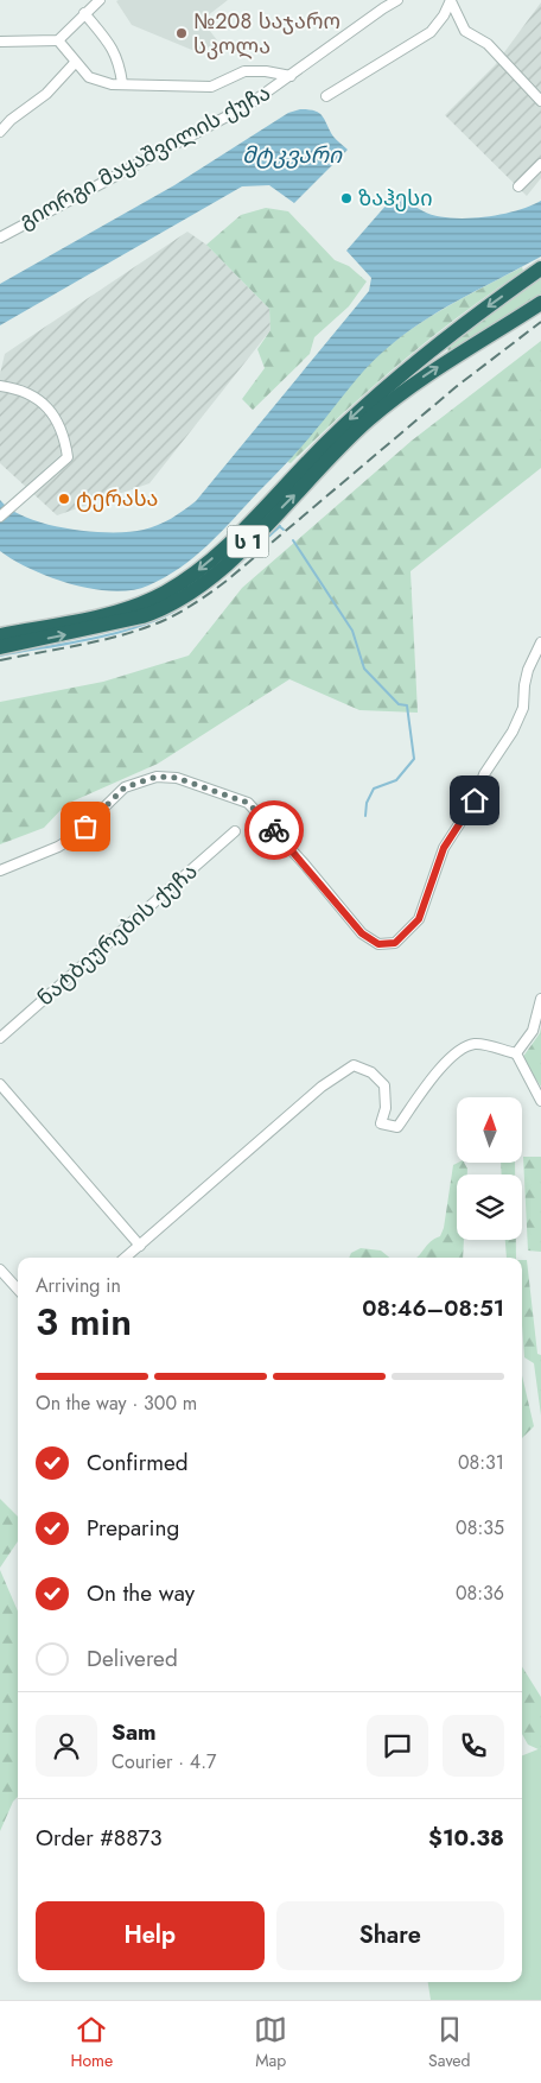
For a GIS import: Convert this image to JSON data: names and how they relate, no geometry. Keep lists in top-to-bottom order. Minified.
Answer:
{"streets":{"highway":["ს 1"],"street":["გიორგი მაყაშვილის ქუჩა","ნატბეურების ქუჩა"]},"water":["მტკვარი"],"places":["№208 საჯარო სკოლა","ზაჰესი","ტერასა"],"north":"top","page":{"heading":["3 min","Arriving in","08:46–08:51"],"panel":["Sam","Courier · 4.7","Order #8873","$10.38"],"bar":"On the way · 300 m","list":[["Confirmed","08:31"],["Preparing","08:35"],["On the way","08:36"],"Delivered"],"buttons":["Help","Share"],"tabs":["Home","Map","Saved"]}}
